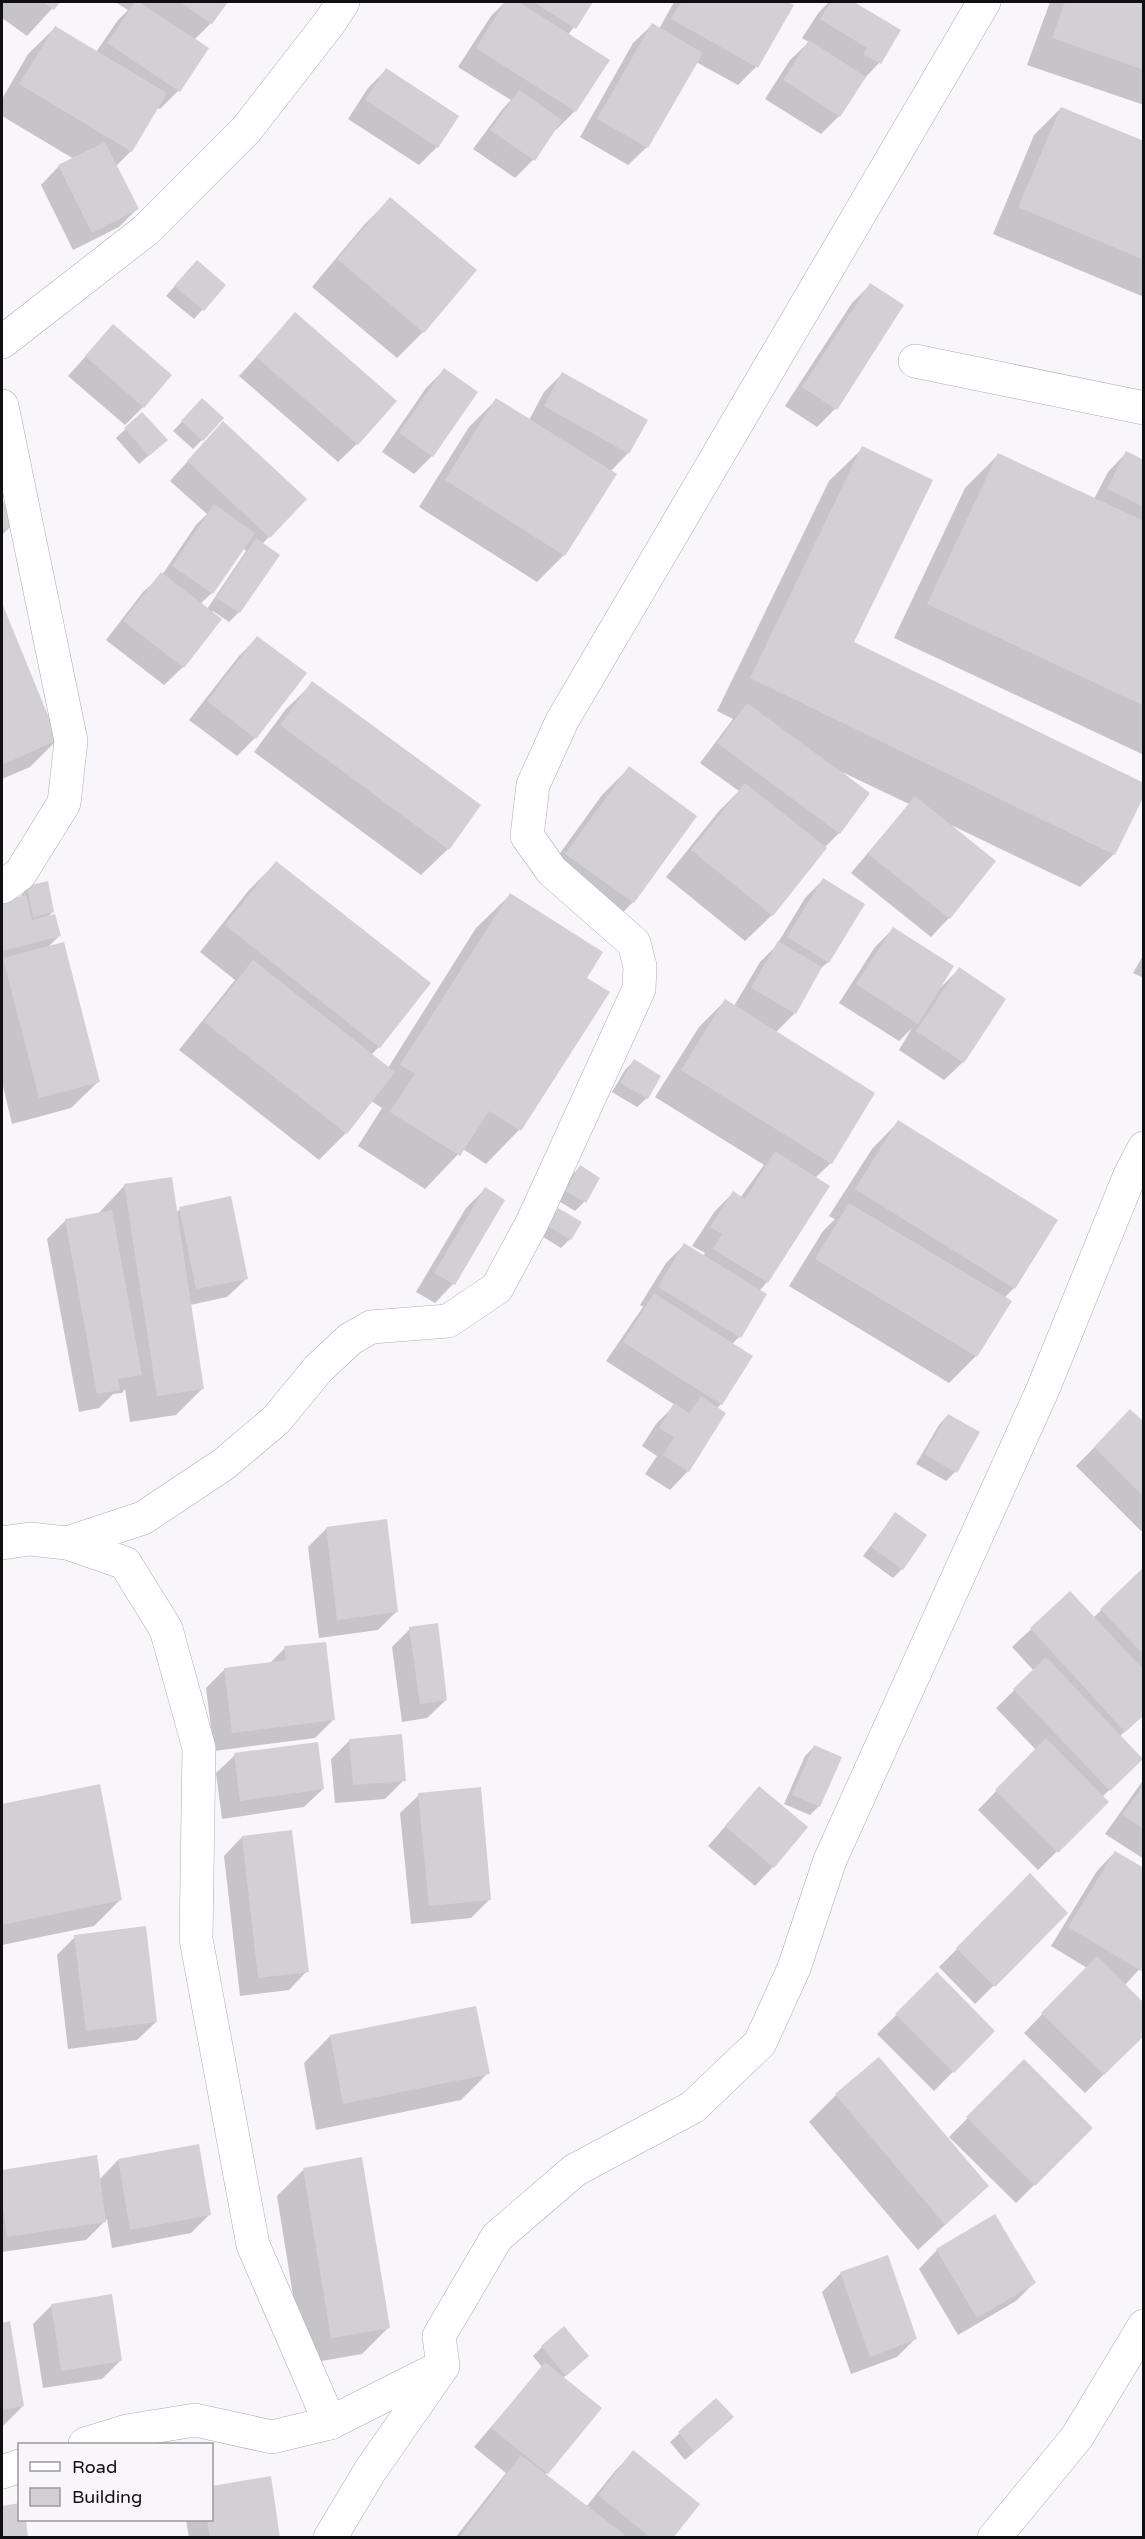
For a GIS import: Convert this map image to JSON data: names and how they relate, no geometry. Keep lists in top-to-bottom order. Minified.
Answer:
{"legend":["Road","Building"]}
